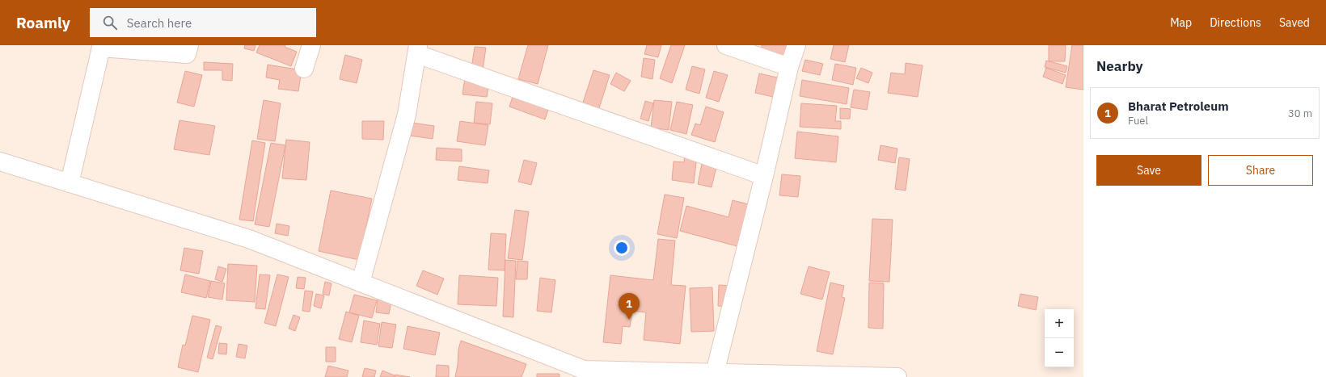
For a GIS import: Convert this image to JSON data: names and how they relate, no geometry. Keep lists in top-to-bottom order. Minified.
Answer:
{"page":{"header":"Roamly","search":"Search here","nav":["Map","Directions","Saved"],"heading":"Nearby","list":[{"mark":"1","name":"Bharat Petroleum","note":"Fuel","value":"30 m"}],"buttons":["Save","Share"],"pins":"1","map_buttons":["+","−"]}}
